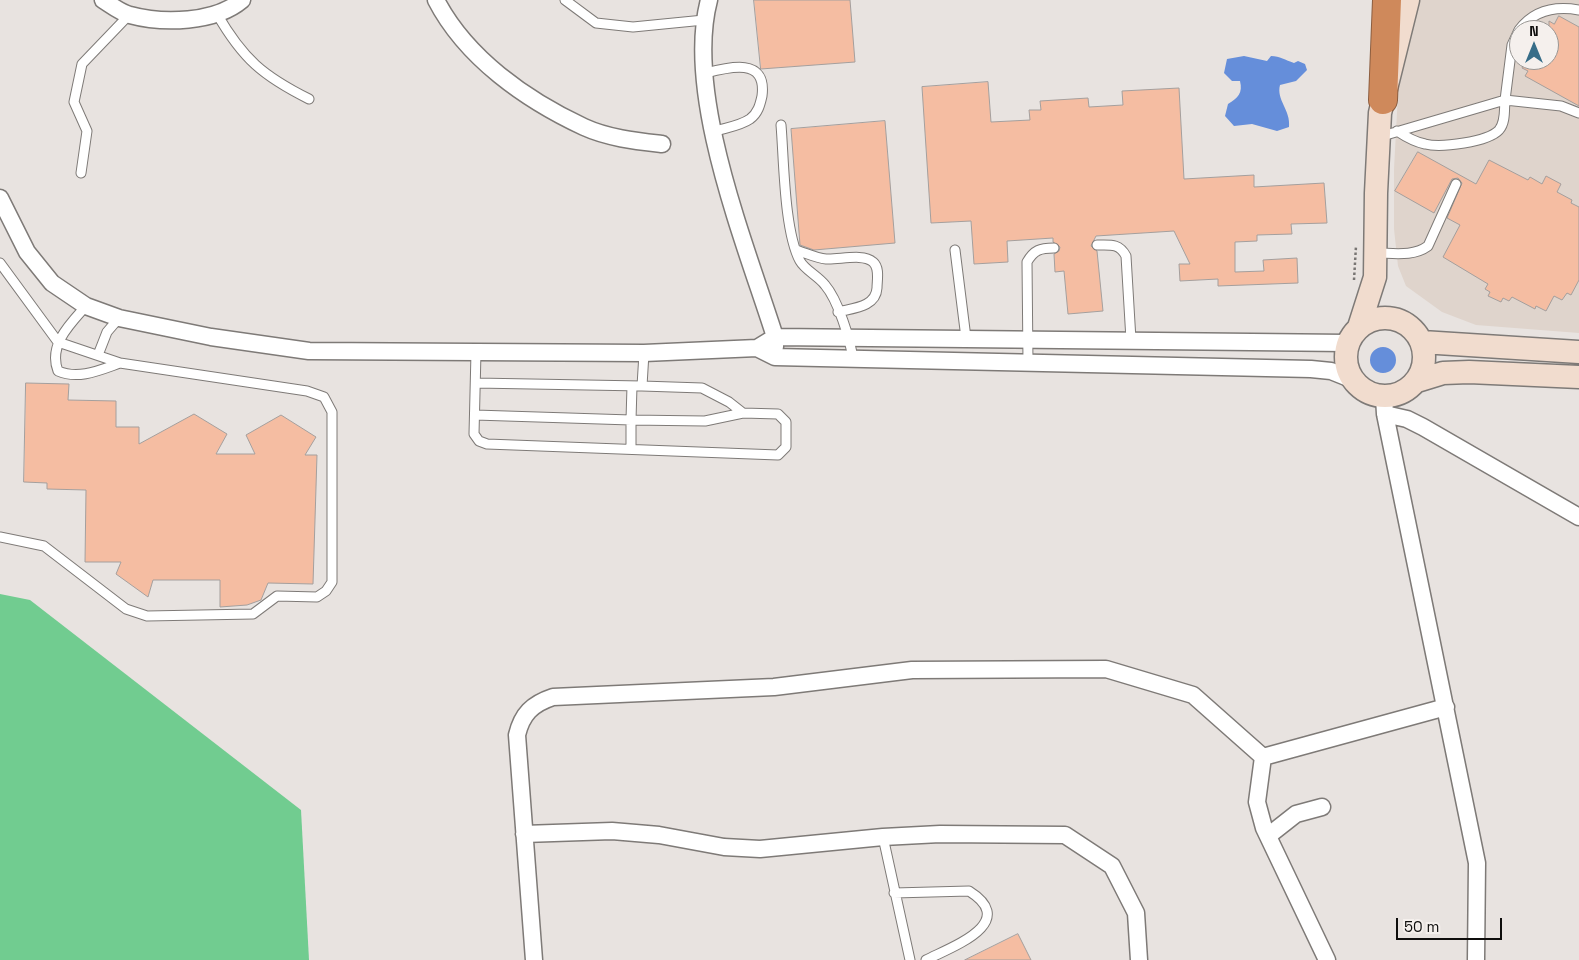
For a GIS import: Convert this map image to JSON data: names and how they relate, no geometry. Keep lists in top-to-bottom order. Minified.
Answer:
{"scale_bar":"50 m","north":"top"}
